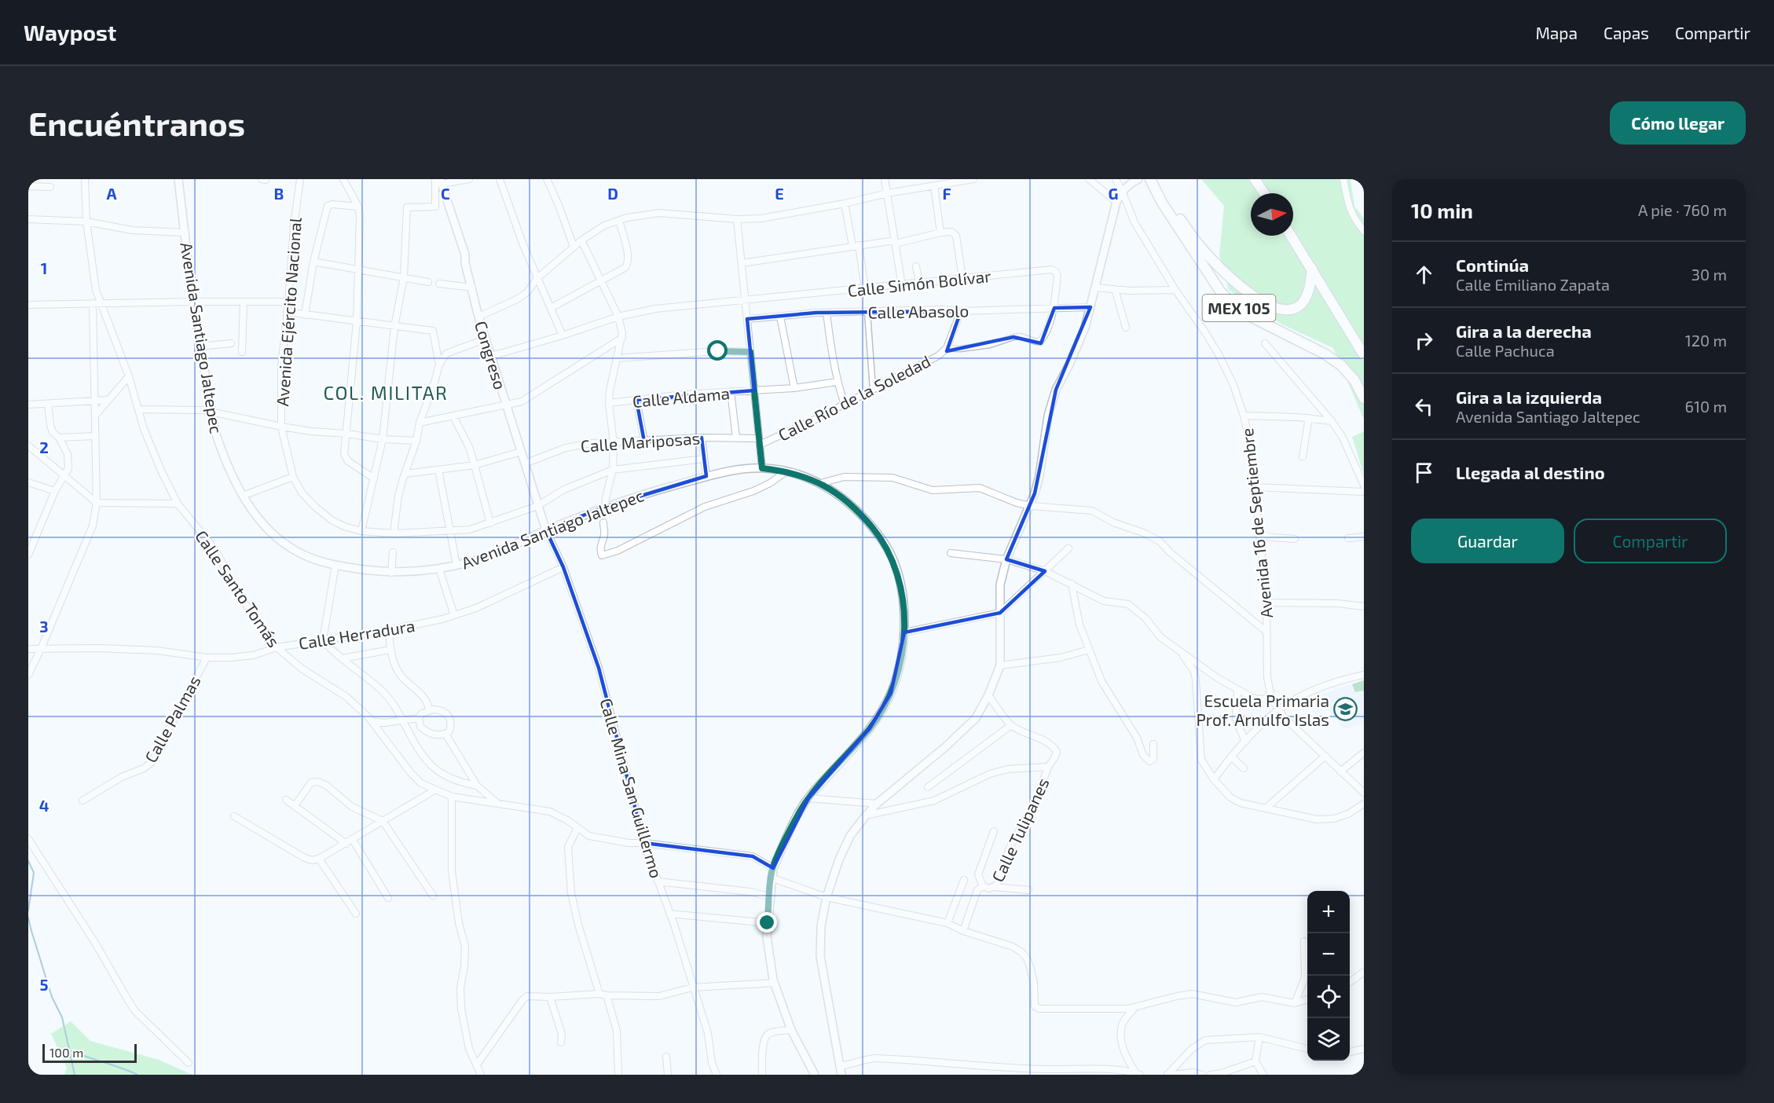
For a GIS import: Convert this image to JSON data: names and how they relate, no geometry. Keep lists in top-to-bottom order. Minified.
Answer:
{"streets":{"main road":["MEX 105"],"street":["Calle Simón Bolívar","Calle Abasolo","Avenida Ejército Nacional","Avenida Santiago Jaltepec","Congreso","Calle Aldama","Calle Río de la Soledad","Calle Mariposas","Avenida 16 de Septiembre","Calle Santo Tomás","Calle Herradura","Calle Palmas","Calle Mina San Guillermo","Calle Tulipanes"]},"crossings":[["Calle Simón Bolívar","Calle Abasolo"],["Calle Simón Bolívar","Congreso"],["Avenida Ejército Nacional","Congreso"],["Avenida Santiago Jaltepec","Congreso"],["Avenida Santiago Jaltepec","Calle Santo Tomás"],["Avenida Santiago Jaltepec","Calle Mina San Guillermo"],["Congreso","Calle Mariposas"],["Congreso","Calle Mina San Guillermo"],["Calle Río de la Soledad","Calle Mariposas"],["Calle Santo Tomás","Calle Herradura"],["Calle Santo Tomás","Calle Mina San Guillermo"],["Calle Herradura","Calle Palmas"],["Calle Herradura","Calle Mina San Guillermo"]],"districts":["COL. MILITAR"],"places":{"school or university":["Escuela Primaria Prof. Arnulfo Islas"]},"scale_bar":"100 m","north":"right","page":{"header":"Waypost","nav":["Mapa","Capas","Compartir"],"buttons":["Cómo llegar",["Guardar","Compartir"]],"title":"Encuéntranos","heading":["10 min","A pie · 760 m"],"list":[["Continúa","Calle Emiliano Zapata","30 m"],["Gira a la derecha","Calle Pachuca","120 m"],["Gira a la izquierda","Avenida Santiago Jaltepec","610 m"],"Llegada al destino"],"map_buttons":["+","−"],"scale":"100 m"},"grid":{"columns":["A","B","C","D","E","F","G"],"rows":["1","2","3","4","5"]}}
